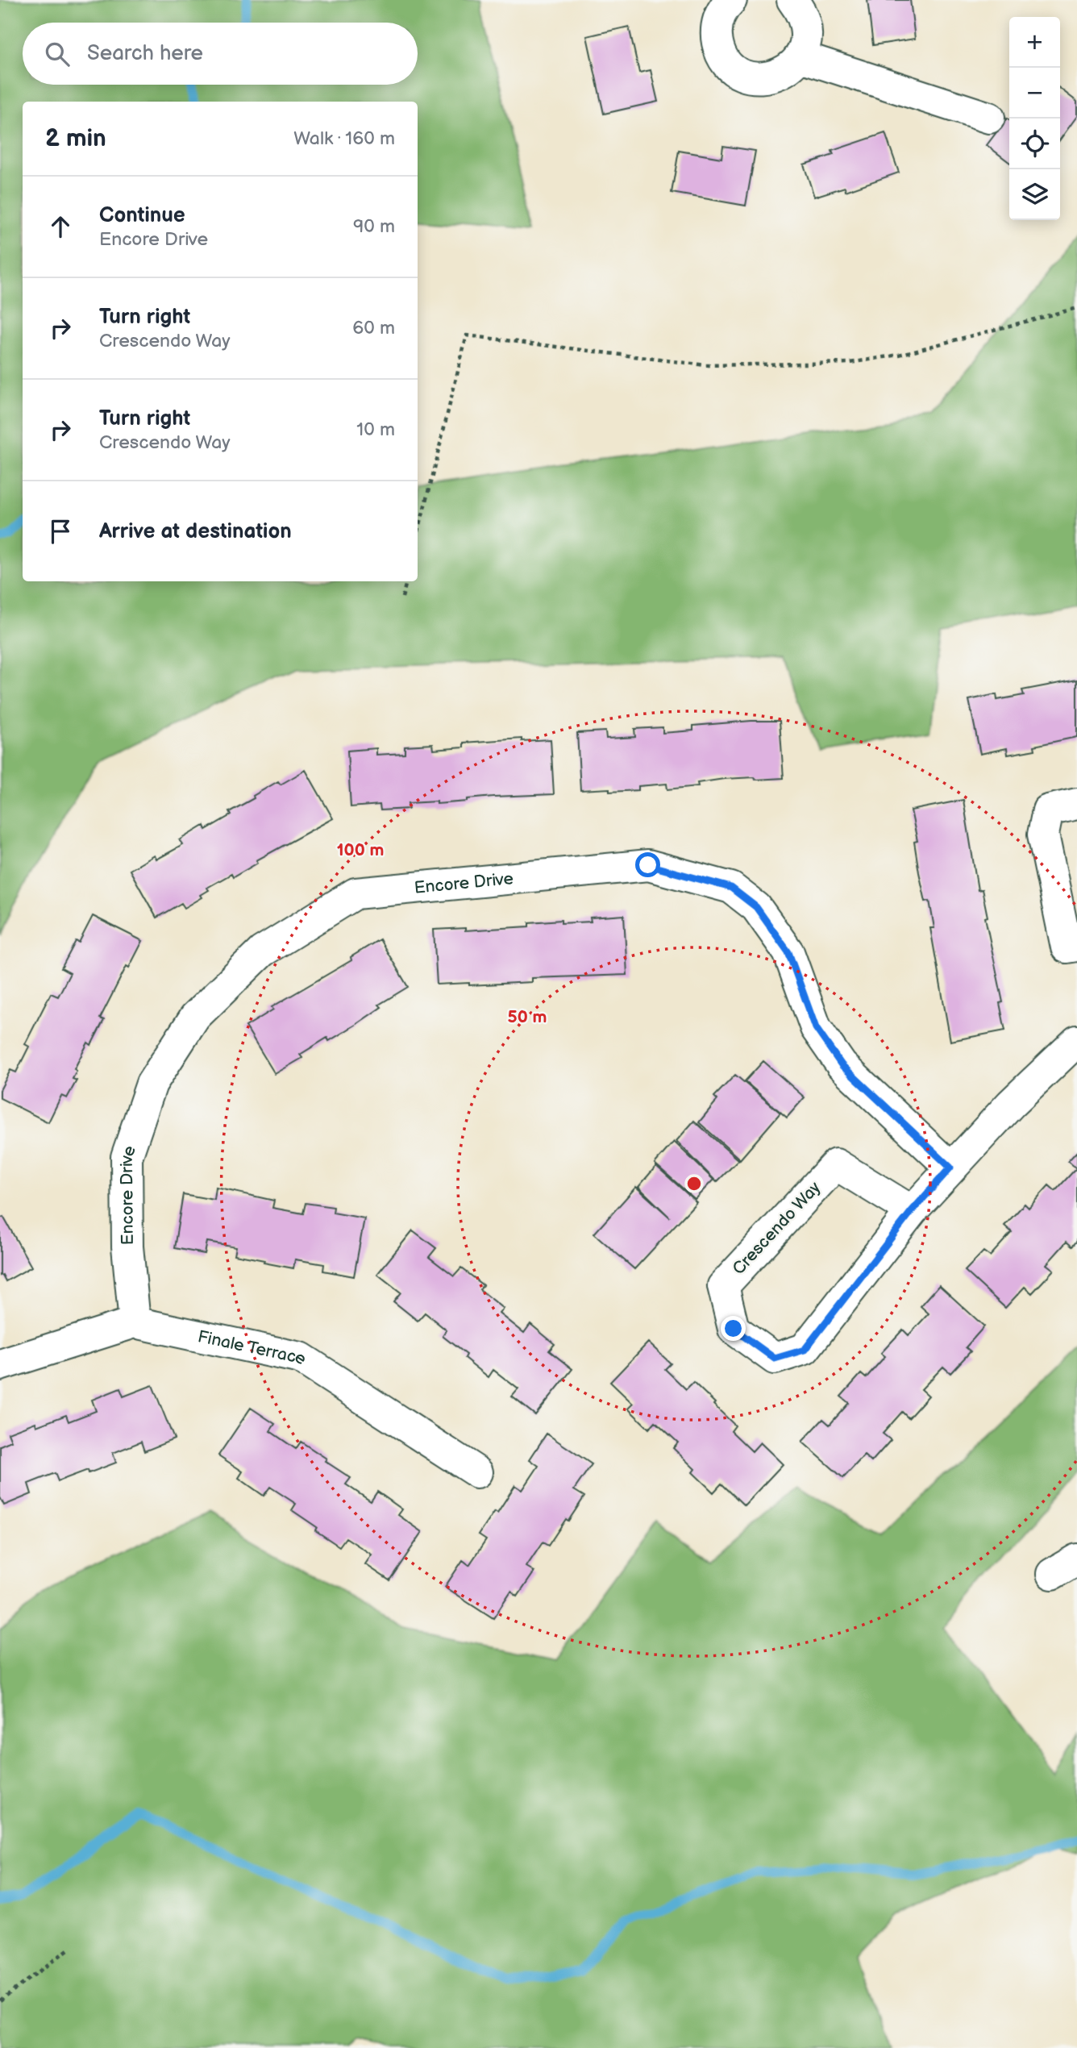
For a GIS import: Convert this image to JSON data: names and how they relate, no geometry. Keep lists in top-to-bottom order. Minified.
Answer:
{"streets":{"street":["Encore Drive","Crescendo Way","Finale Terrace"]},"crossings":[["Encore Drive","Crescendo Way"],["Encore Drive","Finale Terrace"]],"page":{"map_buttons":["+","−"],"search":"Search here","heading":["2 min","Walk · 160 m"],"list":[["Continue","Encore Drive","90 m"],["Turn right","Crescendo Way","60 m"],["Turn right","Crescendo Way","10 m"],"Arrive at destination"]},"rings":["100 m","50 m"]}
